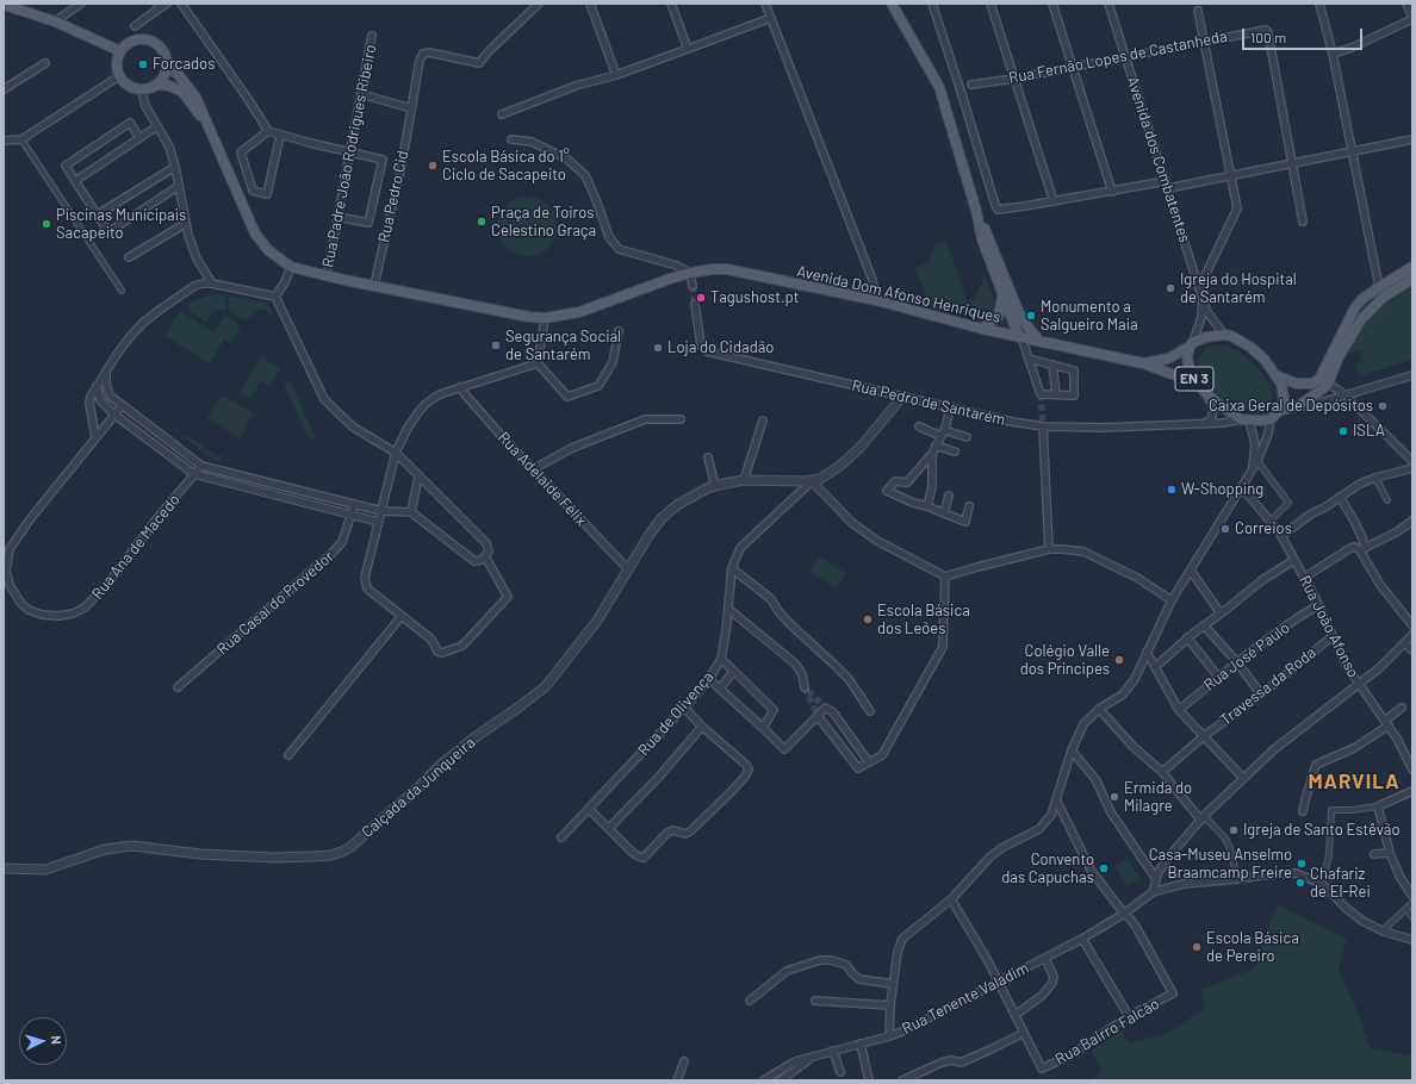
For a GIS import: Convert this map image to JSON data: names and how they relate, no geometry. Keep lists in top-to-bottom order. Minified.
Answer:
{"streets":{"main road":["Avenida Dom Afonso Henriques","EN 3"],"street":["Rua Fernão Lopes de Castanheda","Rua Padre João Rodrigues Ribeiro","Avenida dos Combatentes","Rua Pedro Cid","Rua Pedro de Santarém","Rua Adelaide Félix","Rua Ana de Macedo","Rua Casal do Provedor","Rua João Afonso","Rua José Paulo","Travessa da Roda","Rua de Olivença","Calçada da Junqueira","Rua Tenente Valadim","Rua Bairro Falcão"]},"crossings":[["Rua Fernão Lopes de Castanheda","Avenida dos Combatentes"],["Rua Padre João Rodrigues Ribeiro","Avenida Dom Afonso Henriques"],["Avenida dos Combatentes","Avenida Dom Afonso Henriques"],["Avenida dos Combatentes","EN 3"],["Avenida dos Combatentes","Rua Pedro de Santarém"],["Rua Pedro Cid","Avenida Dom Afonso Henriques"],["Avenida Dom Afonso Henriques","EN 3"],["Avenida Dom Afonso Henriques","Rua Pedro de Santarém"],["EN 3","Rua Pedro de Santarém"],["Rua Adelaide Félix","Calçada da Junqueira"],["Rua João Afonso","Rua José Paulo"],["Rua João Afonso","Travessa da Roda"],["Rua de Olivença","Calçada da Junqueira"],["Rua Tenente Valadim","Rua Bairro Falcão"]],"districts":["MARVILA"],"places":["Forcados","Escola Básica do 1° Ciclo de Sacapeito","Praça de Toiros Celestino Graça","Piscinas Munícipais Sacapeito","Igreja do Hospital de Santarém","Tagushost.pt","Monumento a Salgueiro Maia","Segurança Social de Santarém","Loja do Cidadão","Caixa Geral de Depósitos","ISLA","W-Shopping","Correios","Escola Básica dos Leões","Colégio Valle dos Príncipes","Ermida do Milagre","Igreja de Santo Estêvão","Casa-Museu Anselmo Braamcamp Freire","Convento das Capuchas","Chafariz de El-Rei","Escola Básica de Pereiro"],"scale_bar":"100 m","north":"right"}
